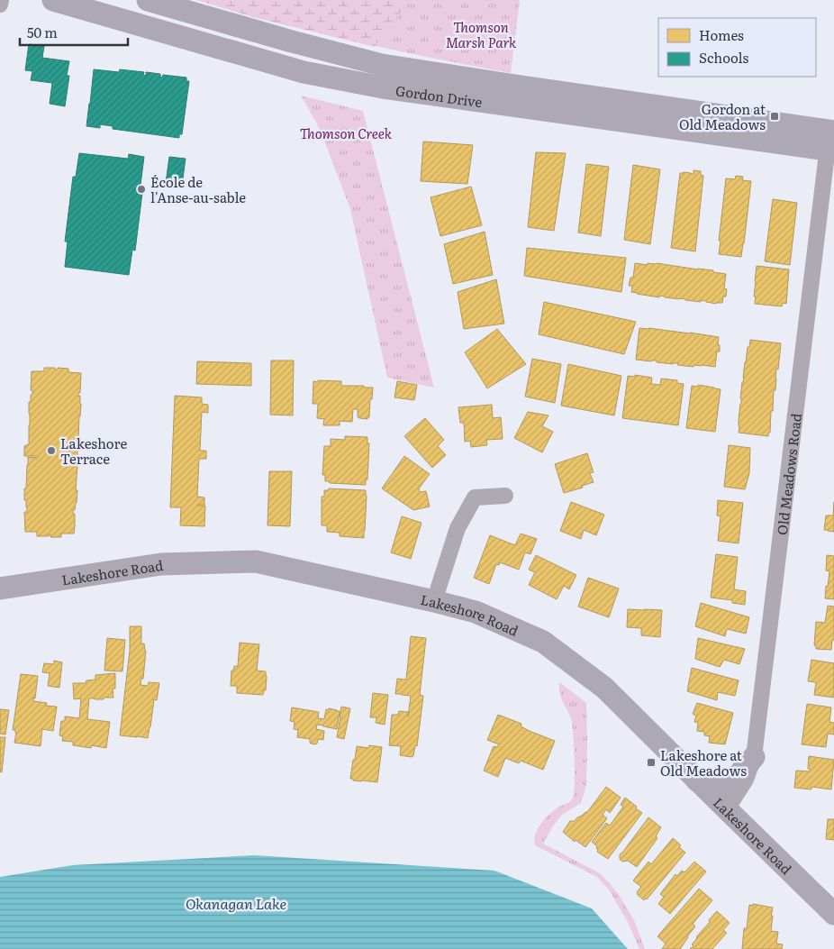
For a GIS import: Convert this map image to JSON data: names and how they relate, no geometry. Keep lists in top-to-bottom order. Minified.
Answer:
{"streets":{"main road":["Gordon Drive","Lakeshore Road"],"street":["Old Meadows Road"]},"crossings":[["Gordon Drive","Old Meadows Road"],["Old Meadows Road","Lakeshore Road"]],"water":["Okanagan Lake"],"parks":["Thomson Marsh Park","Thomson Creek"],"places":{"transit":["Gordon at Old Meadows","Lakeshore at Old Meadows"],"other":["École de l'Anse-au-sable","Lakeshore Terrace"]},"legend":["Homes","Schools"],"scale_bar":"50 m"}
